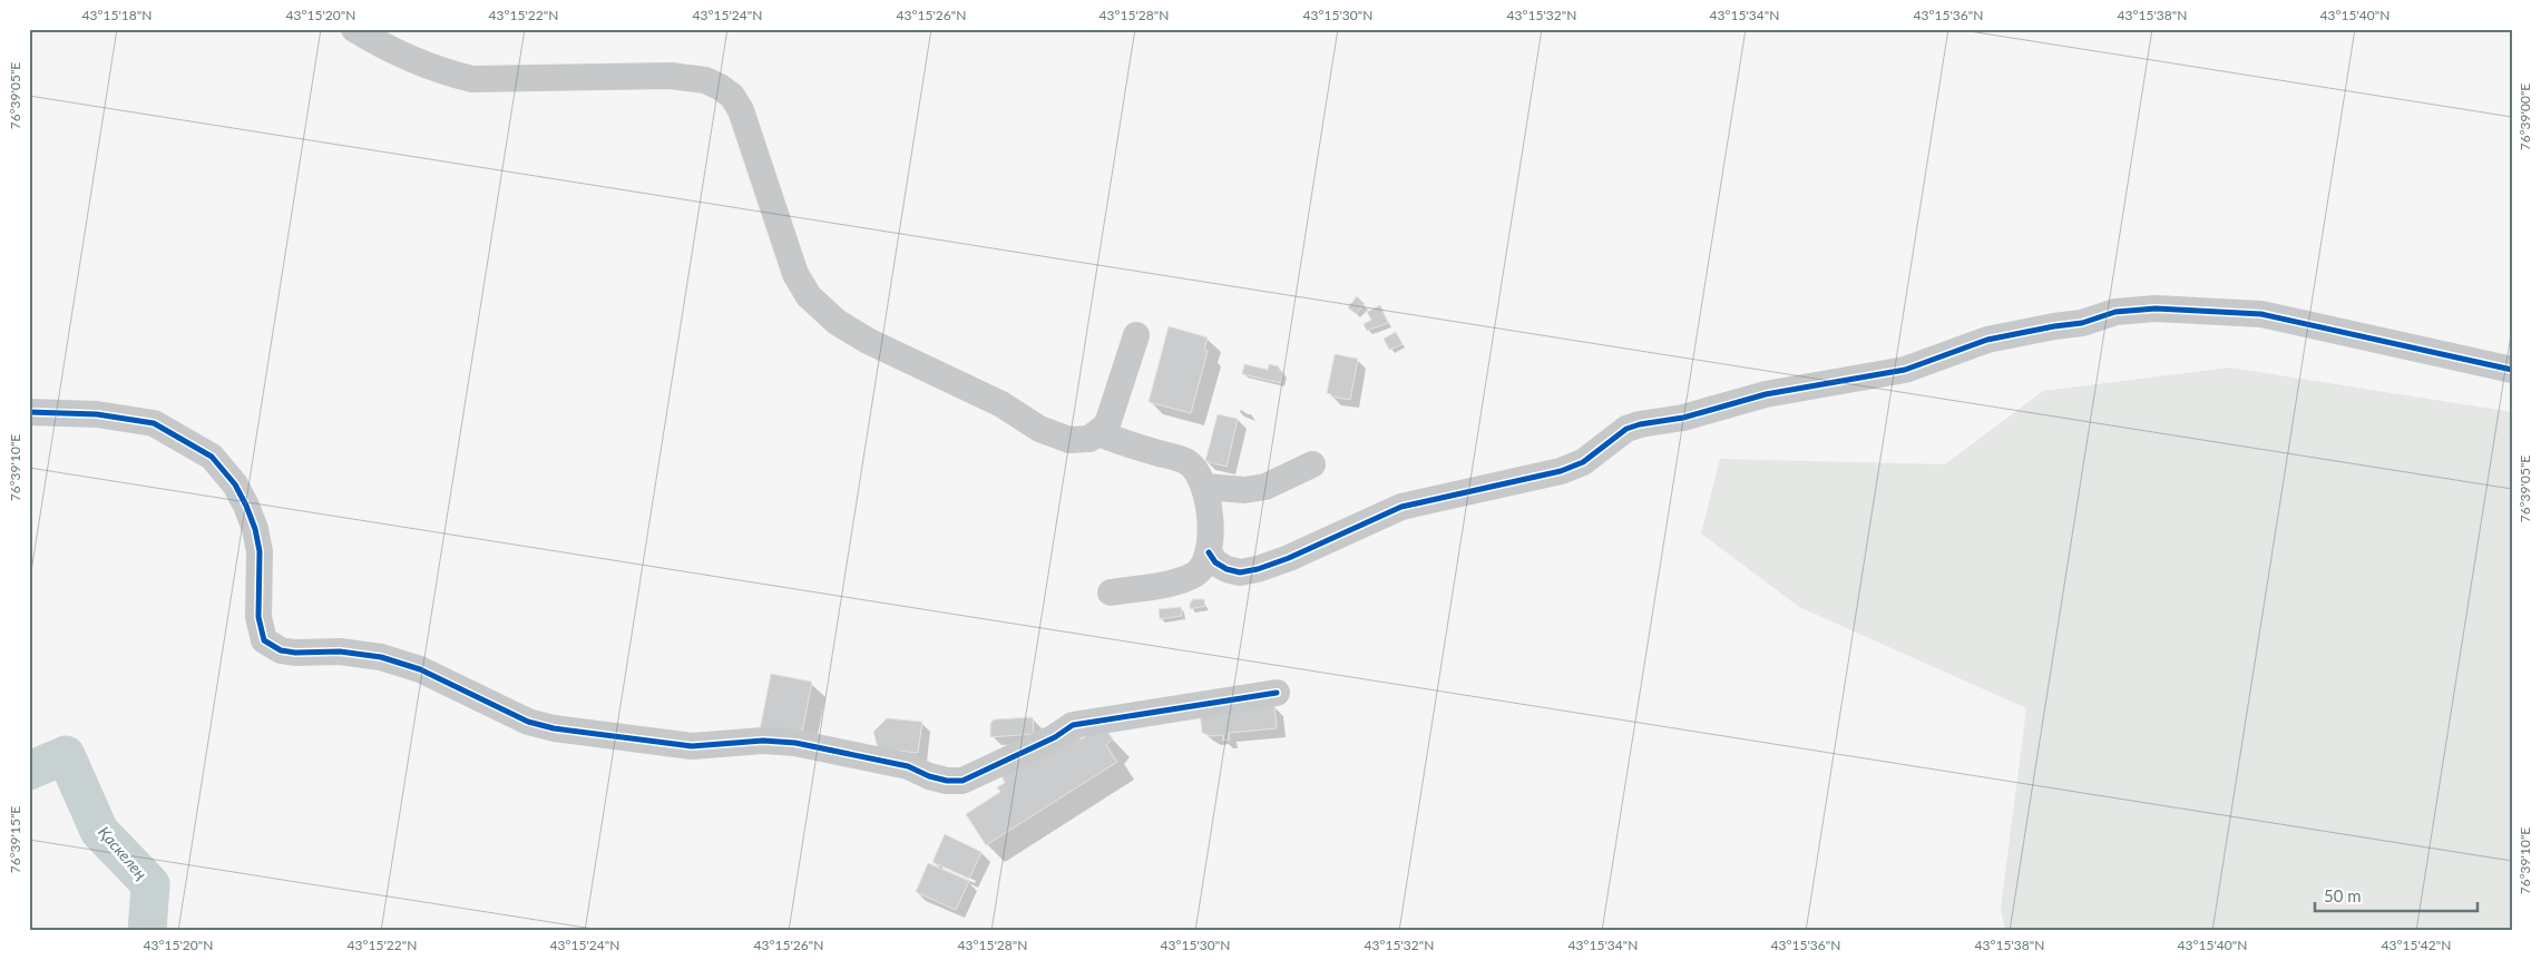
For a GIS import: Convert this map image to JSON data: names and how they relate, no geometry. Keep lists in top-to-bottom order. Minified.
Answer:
{"water":["Қаскелең"],"scale_bar":"50 m","coordinates":["43°15'18\"N","43°15'20\"N","43°15'22\"N","43°15'24\"N","43°15'26\"N","43°15'28\"N","43°15'30\"N","43°15'32\"N","43°15'34\"N","43°15'36\"N","43°15'38\"N","43°15'40\"N","76°39'05\"E","76°39'00\"E","76°39'10\"E","76°39'15\"E","43°15'42\"N"]}
